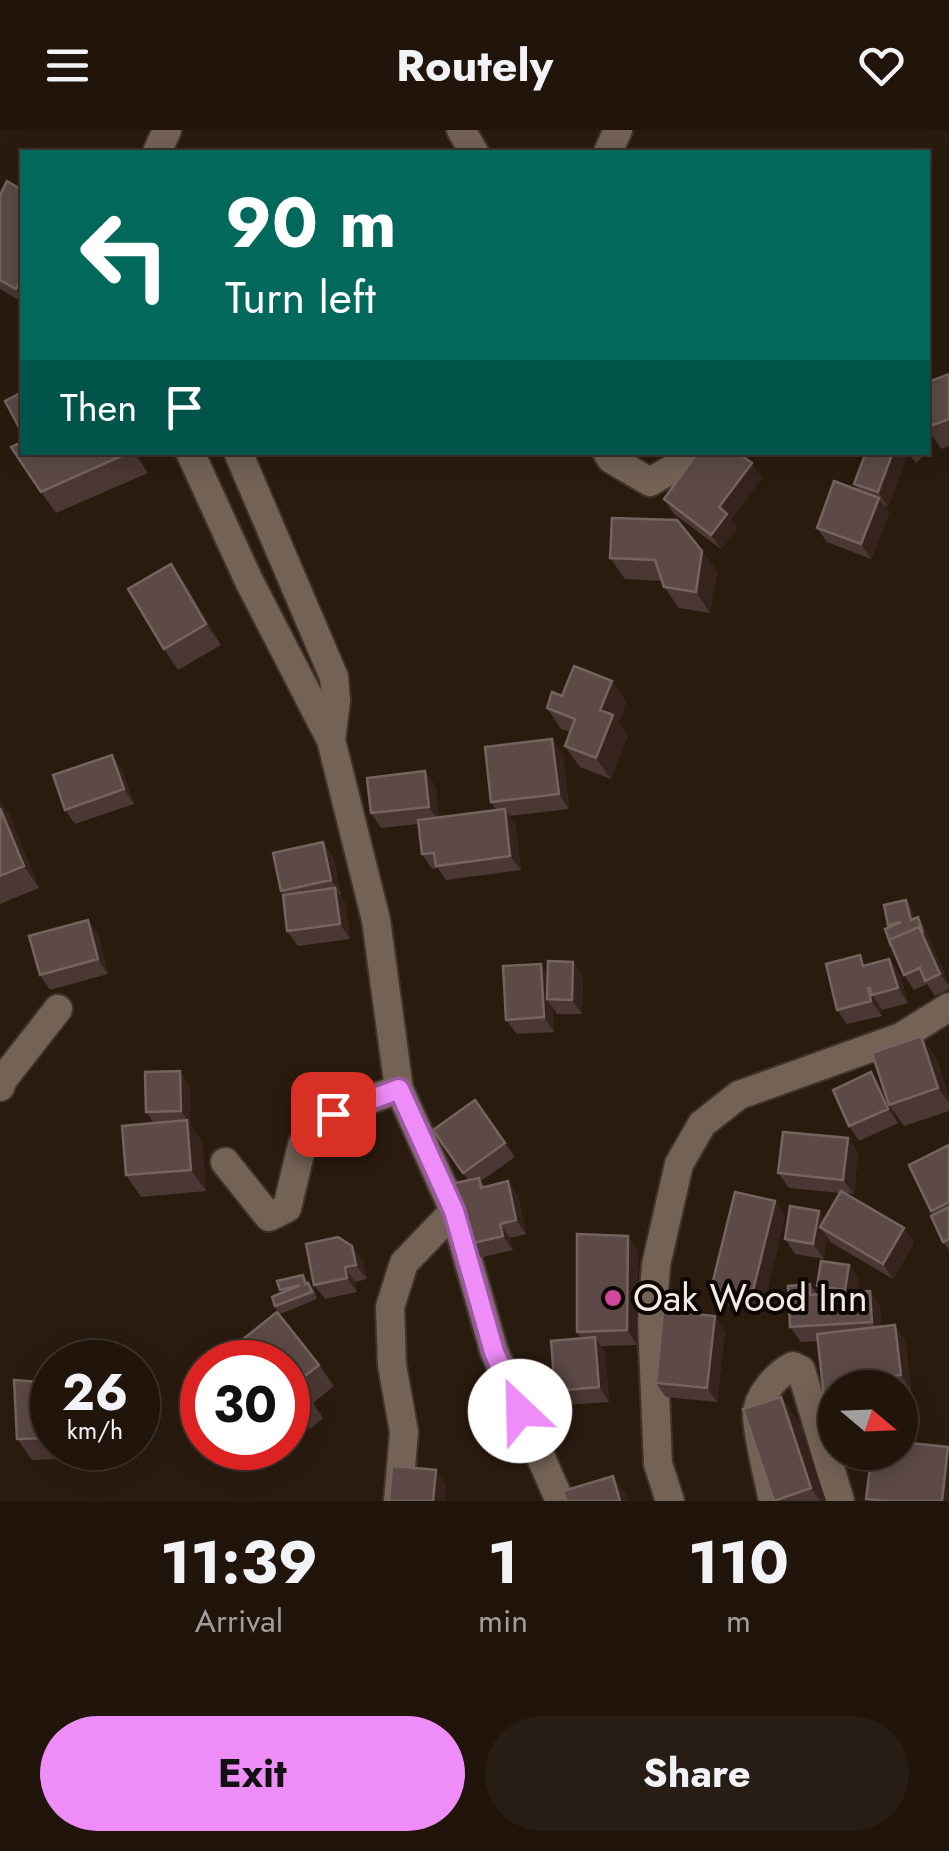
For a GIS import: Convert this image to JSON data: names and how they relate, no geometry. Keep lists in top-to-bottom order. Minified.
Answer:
{"places":["Oak Wood Inn"],"north":"right","page":{"header":"Routely","turn":["90 m","Turn left"],"then":"Then","speed":"26 km/h","limit":"30","eta":["11:39","Arrival","1","min","110","m"],"buttons":["Exit","Share"]}}
